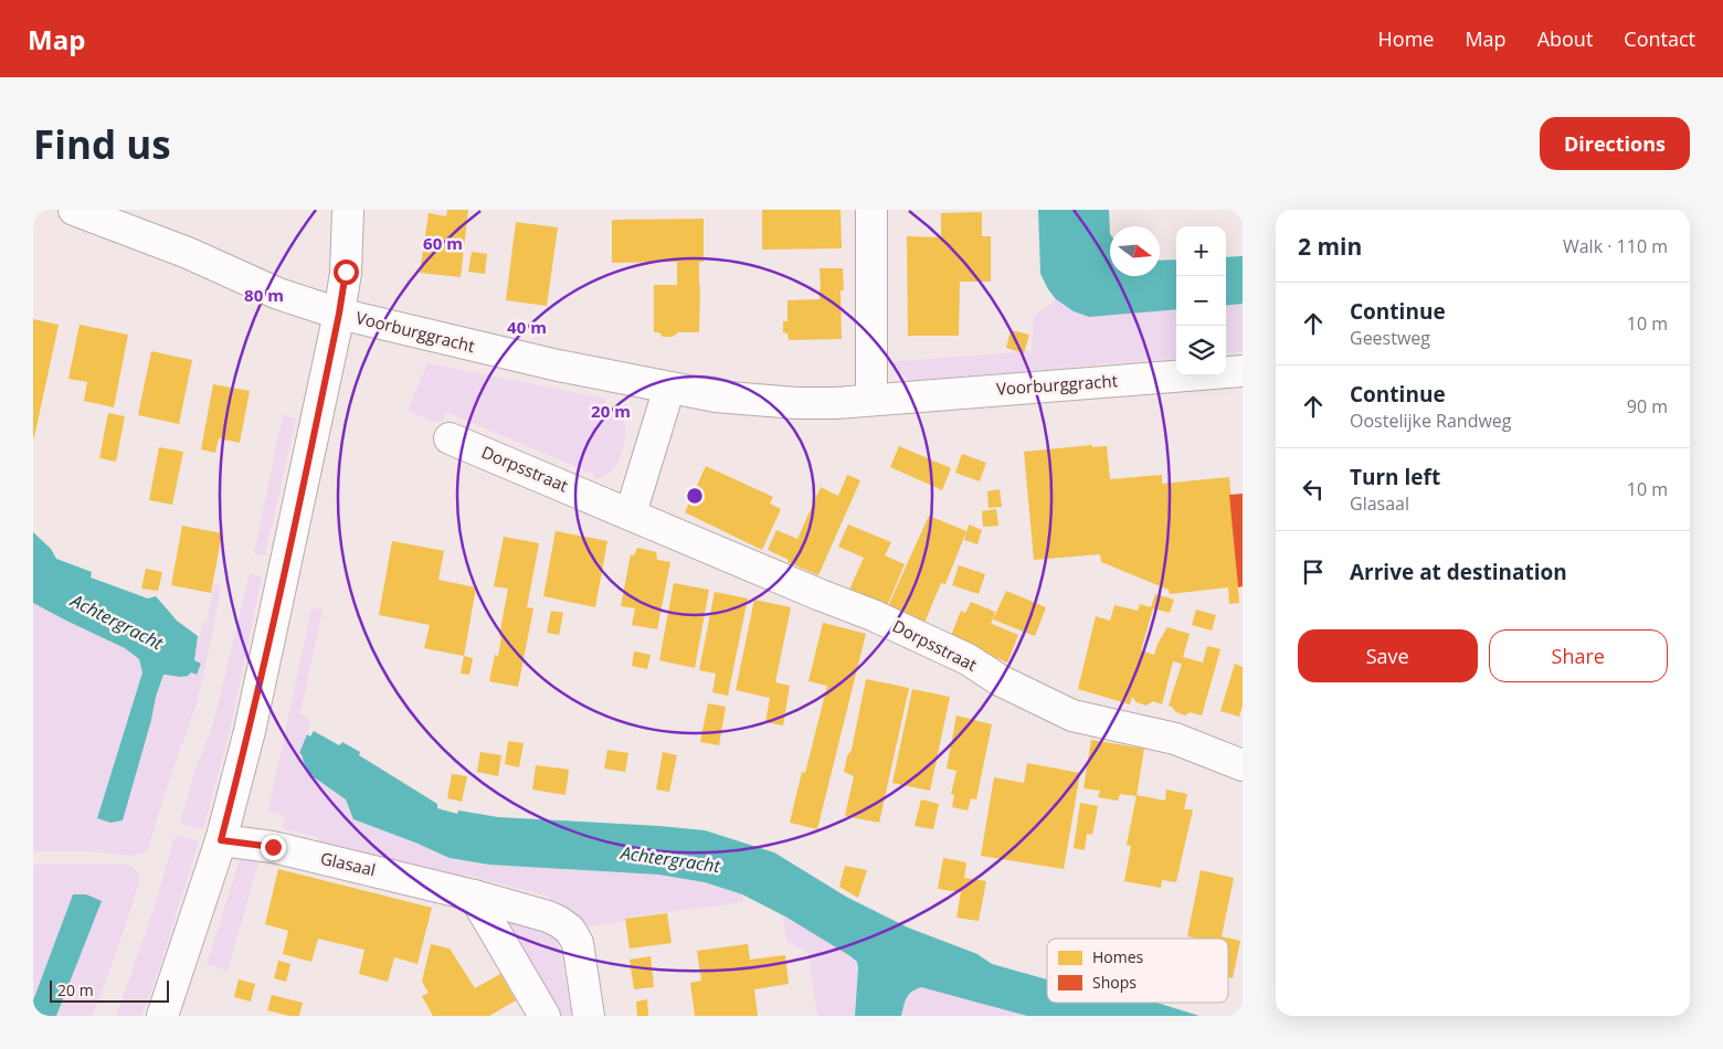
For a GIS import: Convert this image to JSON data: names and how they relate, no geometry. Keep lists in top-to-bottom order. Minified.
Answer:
{"streets":{"street":["Voorburggracht","Dorpsstraat","Glasaal"]},"water":["Achtergracht"],"legend":["Homes","Shops"],"scale_bar":"20 m","north":"right","page":{"header":"Map","nav":["Home","Map","About","Contact"],"buttons":["Directions",["Save","Share"]],"title":"Find us","heading":["2 min","Walk · 110 m"],"map_buttons":["+","−"],"list":[["Continue","Geestweg","10 m"],["Continue","Oostelijke Randweg","90 m"],["Turn left","Glasaal","10 m"],"Arrive at destination"],"scale":"20 m"},"rings":["60 m","80 m","40 m","20 m"]}
